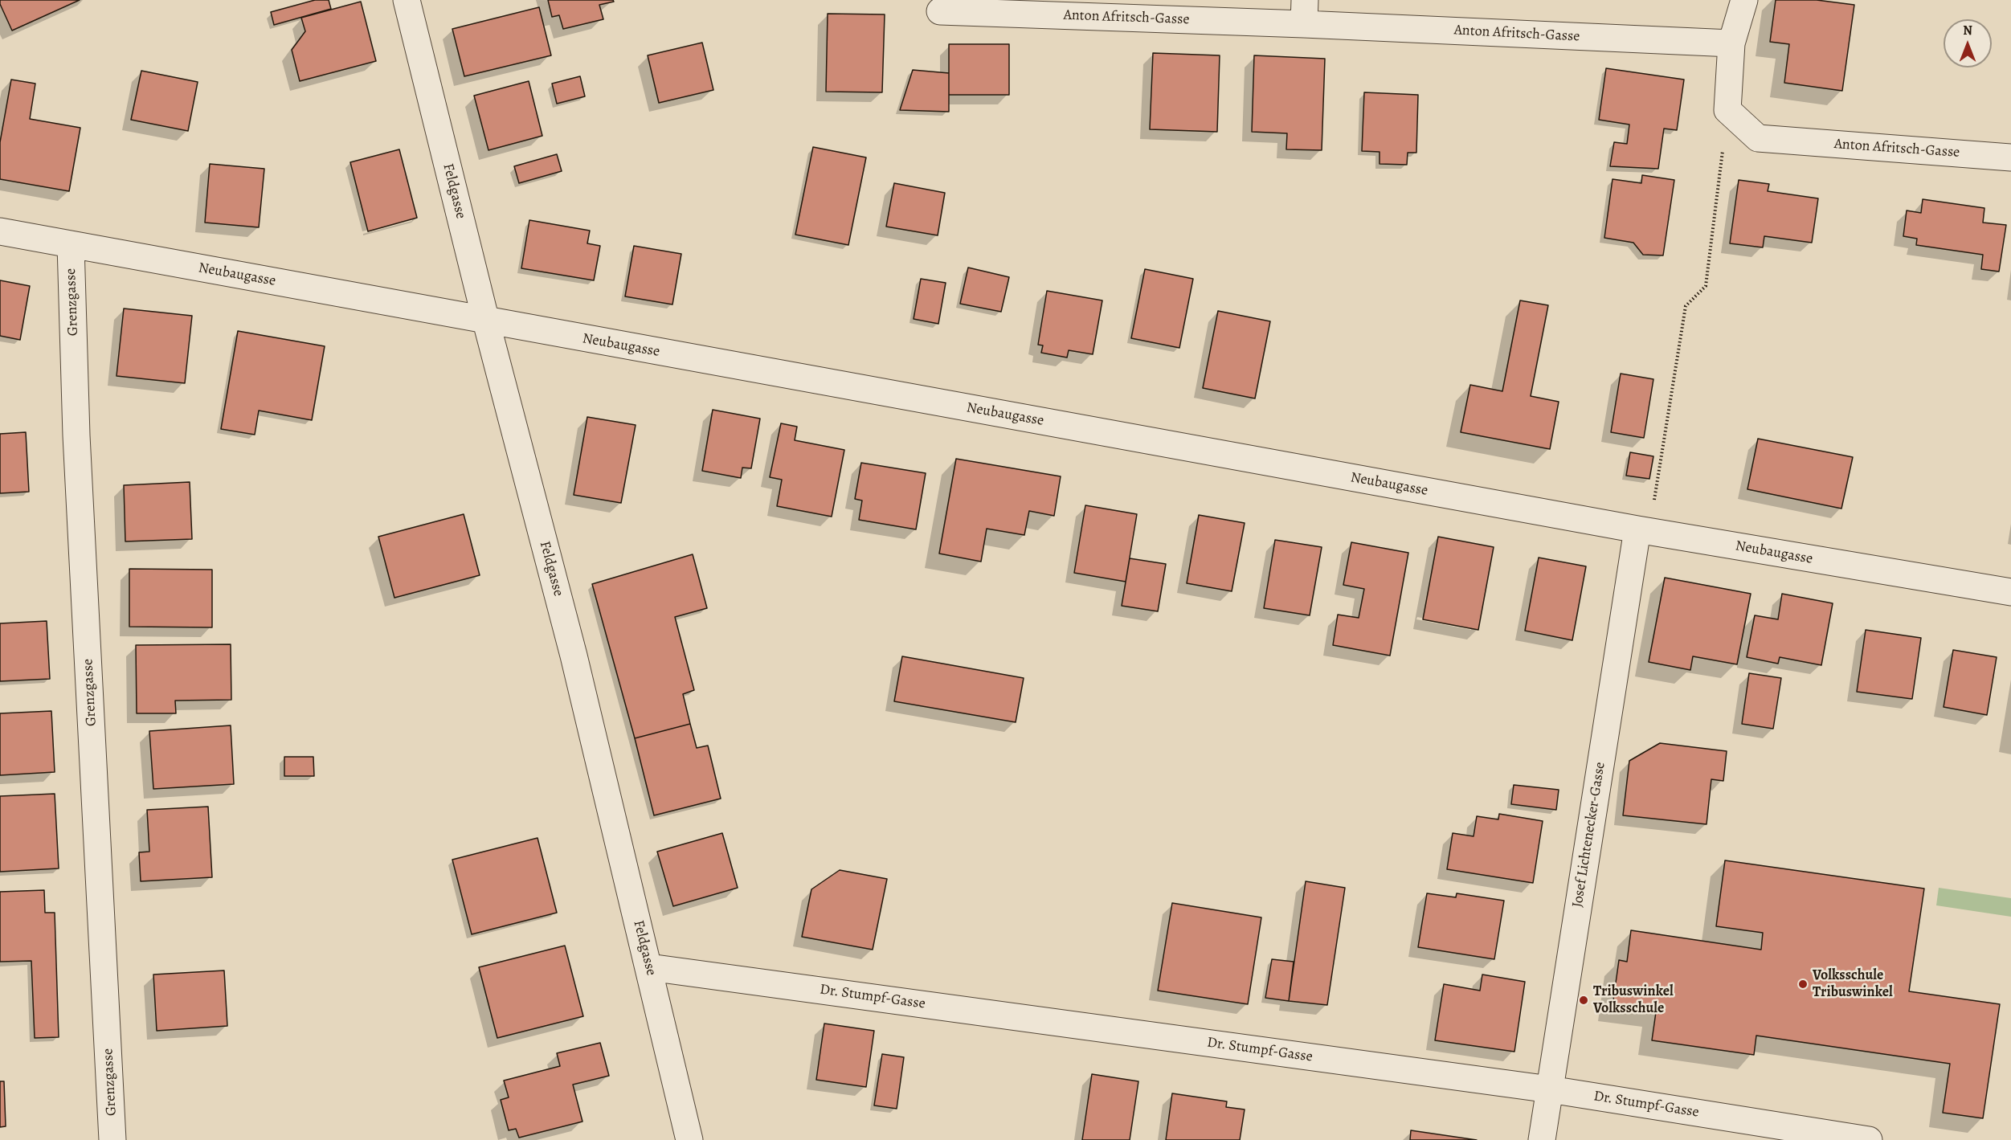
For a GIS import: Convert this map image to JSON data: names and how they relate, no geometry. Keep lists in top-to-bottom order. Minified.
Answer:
{"streets":{"street":["Anton Afritsch-Gasse","Feldgasse","Neubaugasse","Grenzgasse","Josef Lichtenecker-Gasse","Dr. Stumpf-Gasse"]},"crossings":[["Feldgasse","Neubaugasse"],["Feldgasse","Dr. Stumpf-Gasse"],["Neubaugasse","Grenzgasse"],["Neubaugasse","Josef Lichtenecker-Gasse"],["Josef Lichtenecker-Gasse","Dr. Stumpf-Gasse"]],"places":["Volksschule Tribuswinkel","Tribuswinkel Volksschule"],"north":"top"}
